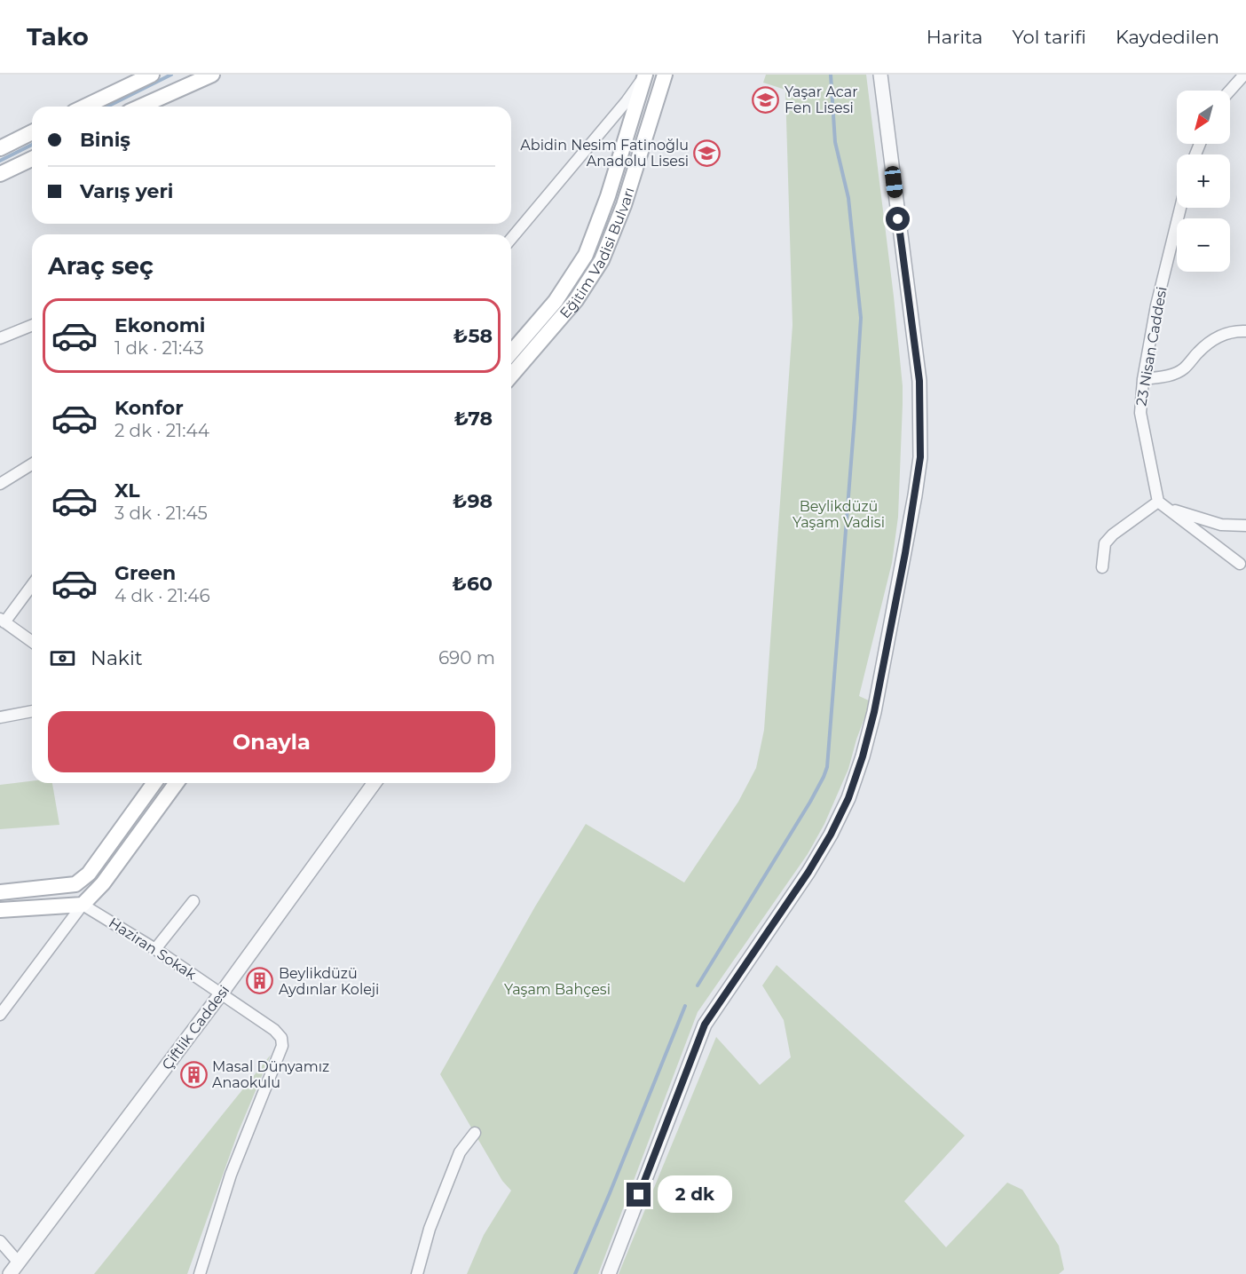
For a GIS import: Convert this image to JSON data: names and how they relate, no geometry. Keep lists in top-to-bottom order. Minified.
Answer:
{"streets":{"main road":["Eğitim Vadisi Bulvarı"],"street":["23 Nisan Caddesi","Haziran Sokak","Çiftlik Caddesi"]},"crossings":[["Haziran Sokak","Çiftlik Caddesi"]],"parks":["Beylikdüzü Yaşam Vadisi","Yaşam Bahçesi"],"places":{"school or university":["Yaşar Acar Fen Lisesi","Abidin Nesim Fatinoğlu Anadolu Lisesi"],"building":["Beylikdüzü Aydınlar Koleji","Masal Dünyamız Anaokulu"]},"north":"bottom left","page":{"header":"Tako","nav":["Harita","Yol tarifi","Kaydedilen"],"map_buttons":["+","−"],"banner":["Biniş","Varış yeri"],"heading":"Araç seç","list":[{"name":"Ekonomi","note":"1 dk · 21:43","value":"₺58"},{"name":"Konfor","note":"2 dk · 21:44","value":"₺78"},{"name":"XL","note":"3 dk · 21:45","value":"₺98"},{"name":"Green","note":"4 dk · 21:46","value":"₺60"}],"pay":["Nakit","690 m"],"buttons":"Onayla","bubble":"2 dk"}}
